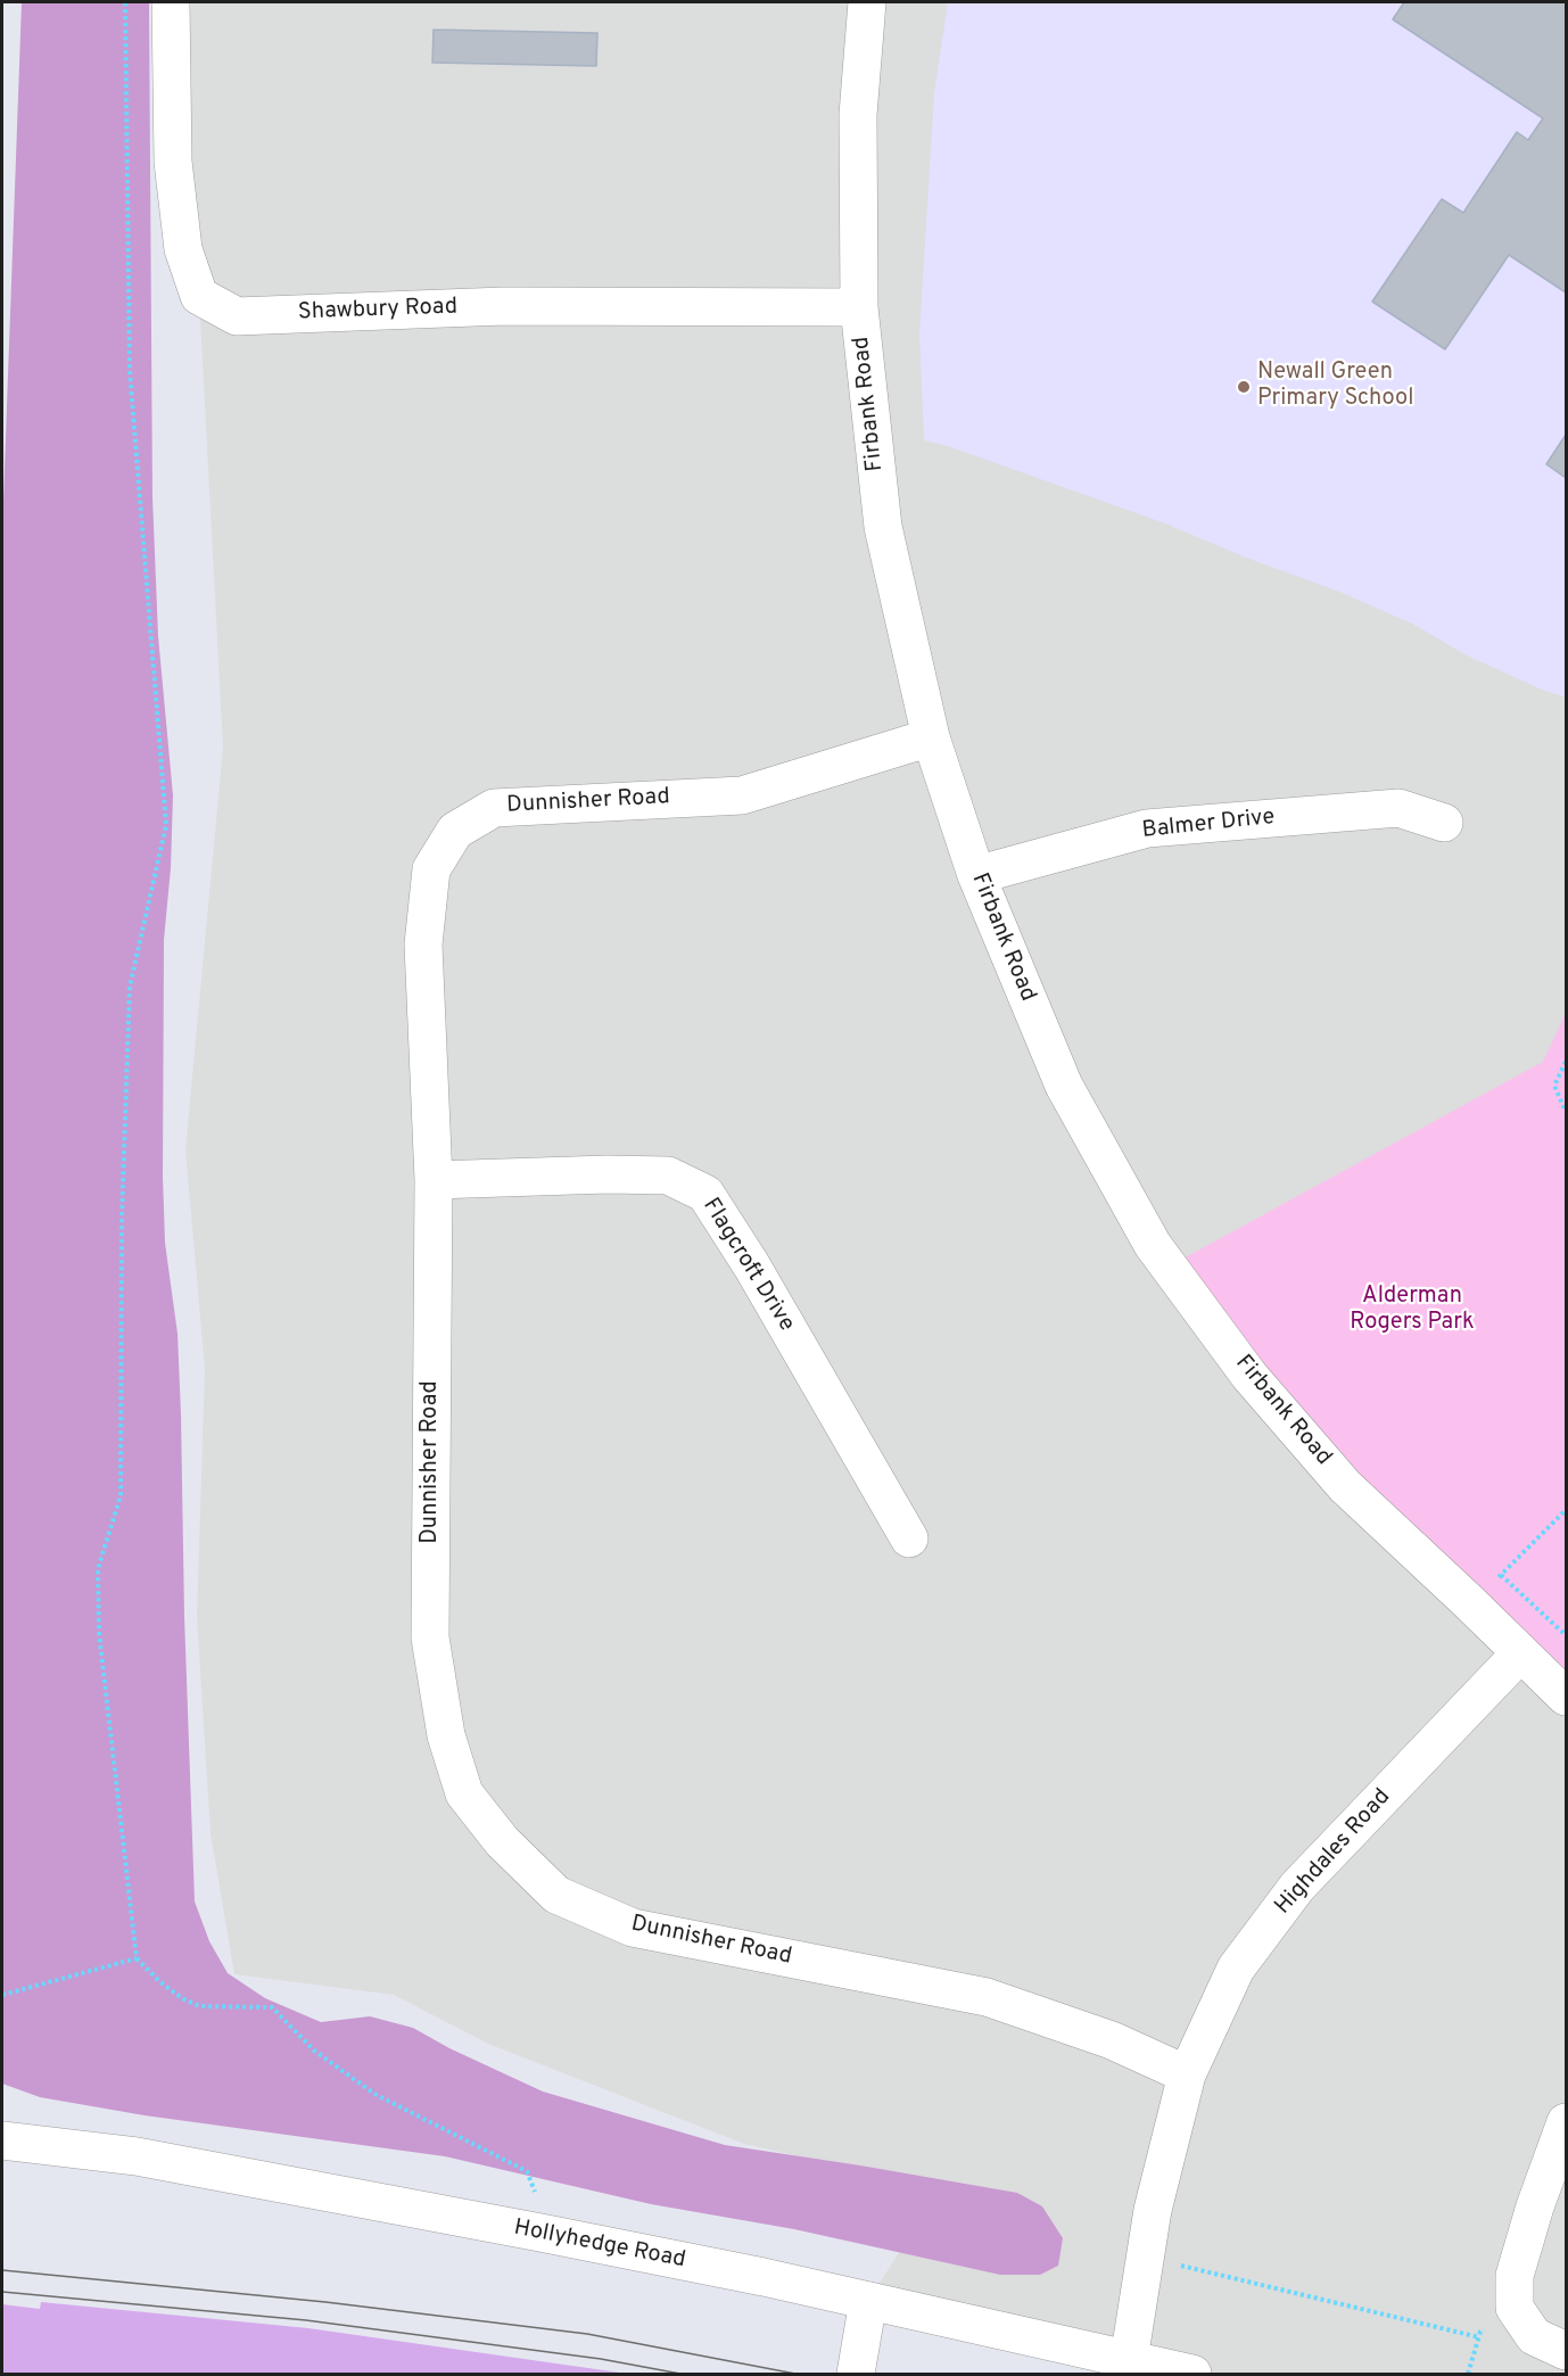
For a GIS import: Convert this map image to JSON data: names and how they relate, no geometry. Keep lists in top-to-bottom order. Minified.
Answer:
{"streets":{"street":["Shawbury Road","Firbank Road","Dunnisher Road","Balmer Drive","Flagcroft Drive","Highdales Road","Hollyhedge Road"]},"crossings":[["Shawbury Road","Firbank Road"],["Firbank Road","Dunnisher Road"],["Firbank Road","Balmer Drive"],["Firbank Road","Highdales Road"],["Dunnisher Road","Flagcroft Drive"],["Dunnisher Road","Highdales Road"],["Highdales Road","Hollyhedge Road"]],"parks":["Alderman Rogers Park"],"places":["Newall Green Primary School"]}
